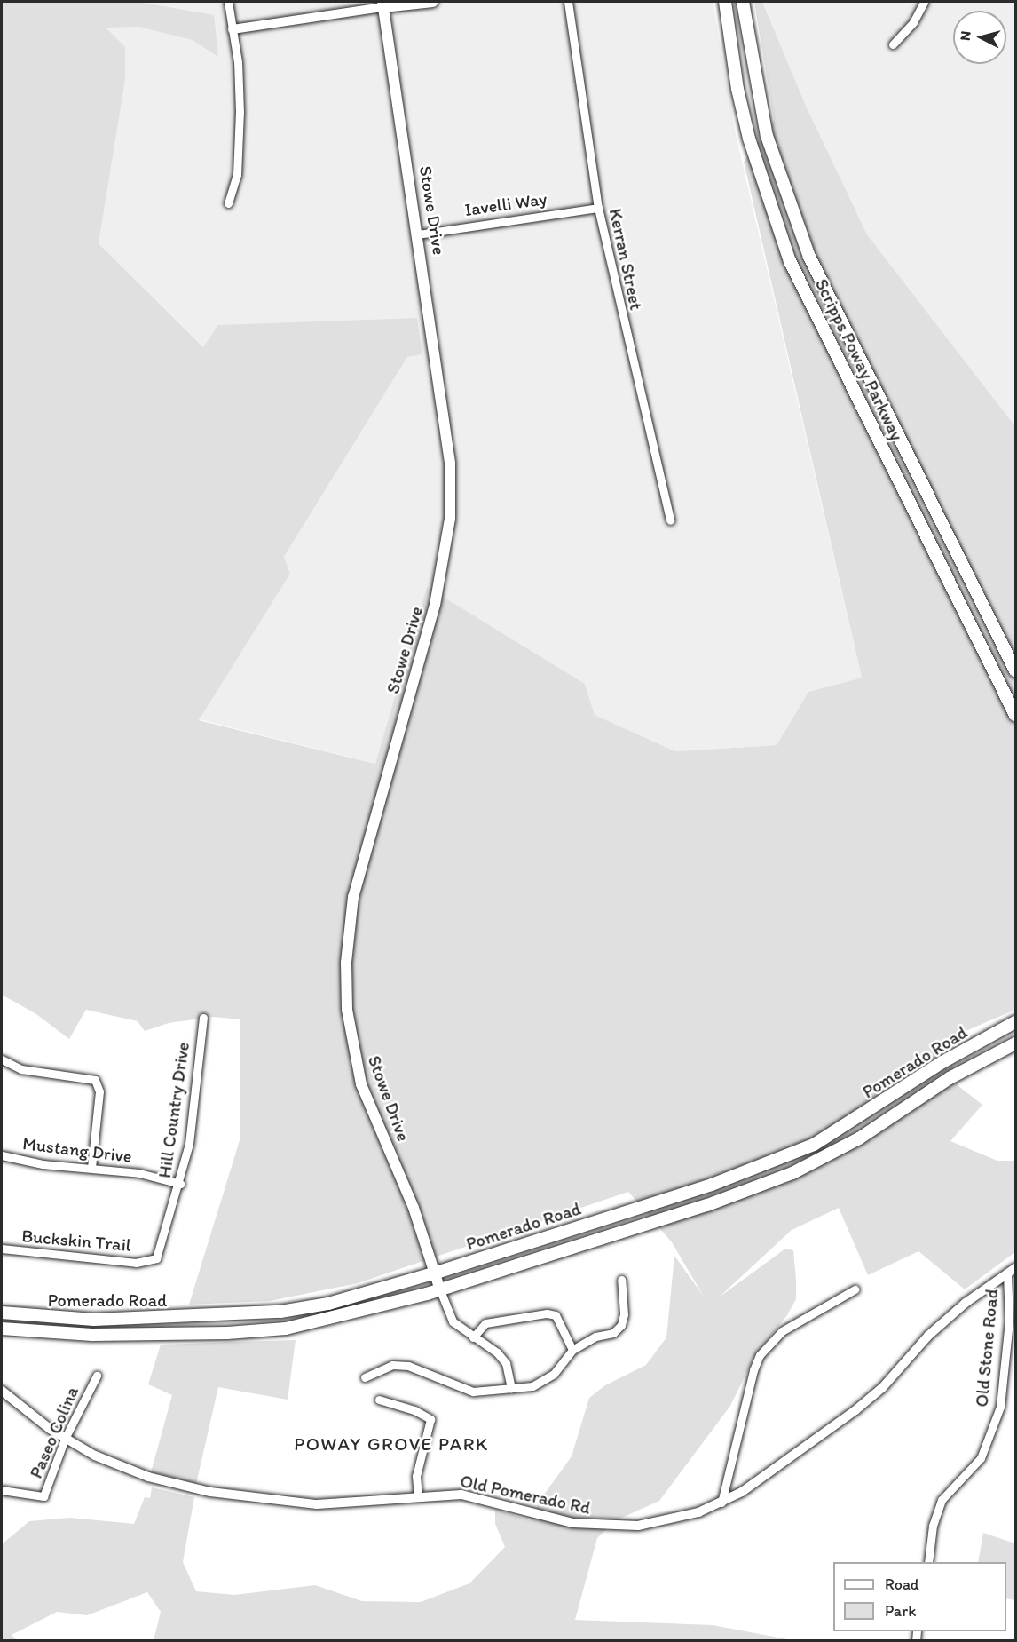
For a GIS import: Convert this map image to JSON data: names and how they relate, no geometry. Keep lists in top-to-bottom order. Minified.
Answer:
{"streets":{"main road":["Stowe Drive","Scripps Poway Parkway","Pomerado Road"],"street":["Iavelli Way","Kerran Street","Hill Country Drive","Mustang Drive","Buckskin Trail","Old Stone Road","Paseo Colina","Old Pomerado Rd"]},"crossings":[["Iavelli Way","Stowe Drive"],["Iavelli Way","Kerran Street"],["Stowe Drive","Pomerado Road"],["Hill Country Drive","Mustang Drive"],["Hill Country Drive","Buckskin Trail"],["Old Stone Road","Old Pomerado Rd"],["Paseo Colina","Old Pomerado Rd"]],"districts":["POWAY GROVE PARK"],"legend":["Road","Park"],"north":"left"}
